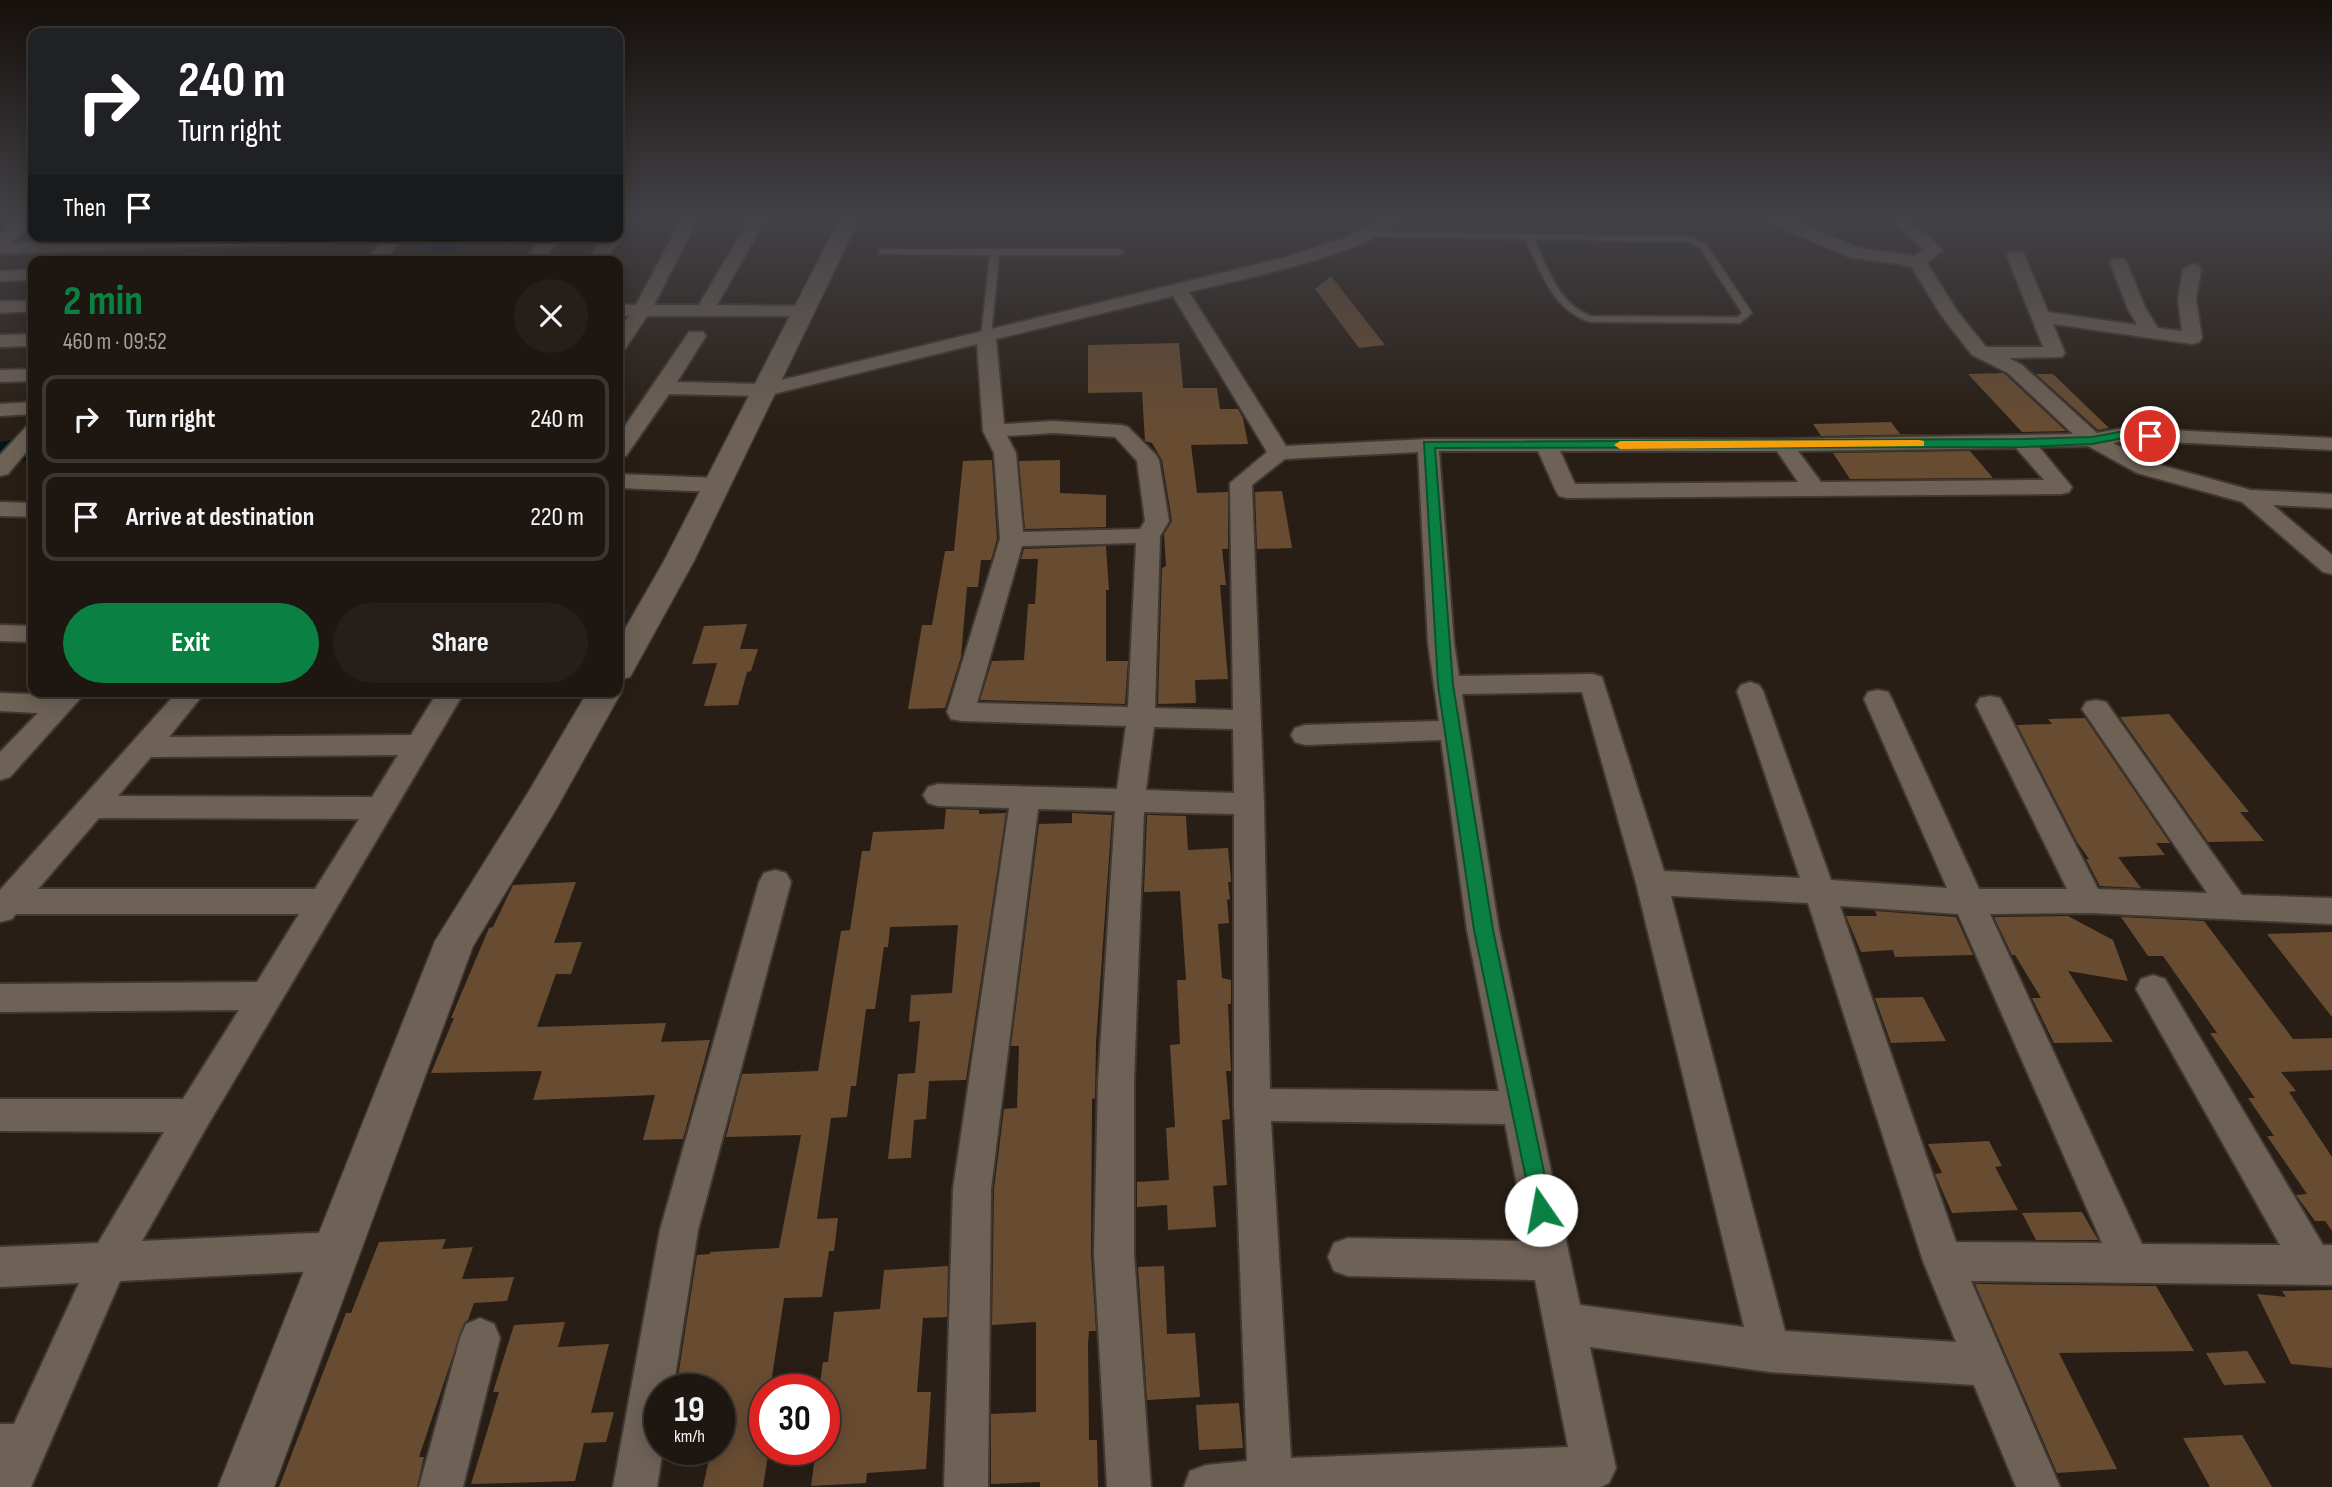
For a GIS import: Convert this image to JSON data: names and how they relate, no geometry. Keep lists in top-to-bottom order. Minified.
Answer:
{"page":{"turn":["240 m","Turn right"],"then":"Then","heading":["2 min","460 m · 09:52"],"list":[{"name":"Turn right","value":"240 m"},{"name":"Arrive at destination","value":"220 m"}],"buttons":["Exit","Share"],"speed":"19 km/h","limit":"30"}}
